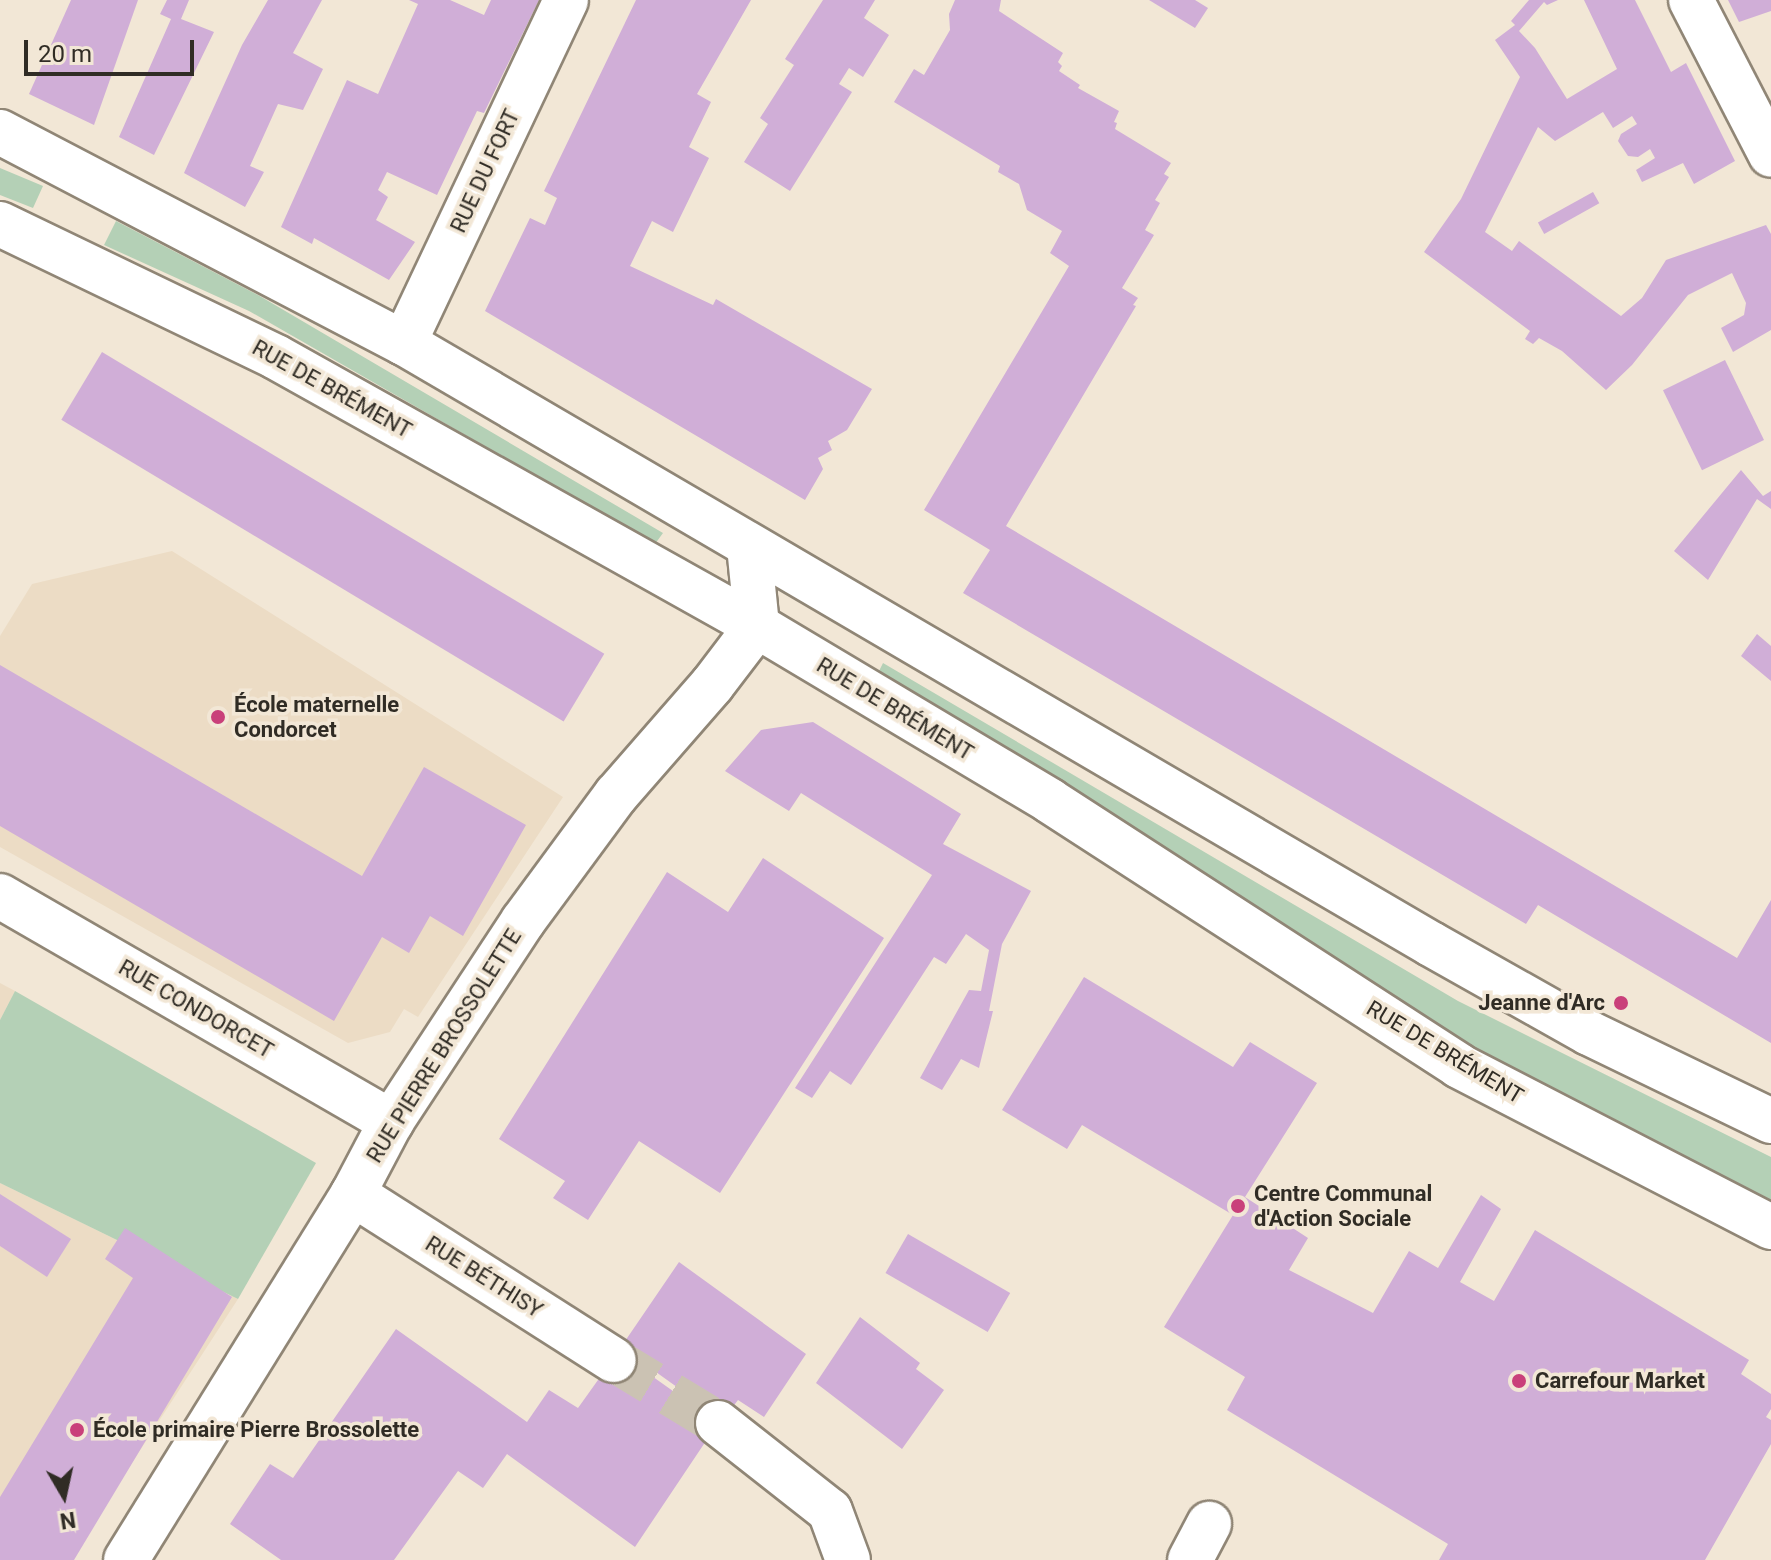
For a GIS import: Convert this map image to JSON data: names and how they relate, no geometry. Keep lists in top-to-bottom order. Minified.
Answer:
{"streets":{"main road":["RUE DU FORT","RUE DE BRÉMENT","RUE CONDORCET","RUE PIERRE BROSSOLETTE","RUE BÉTHISY"]},"crossings":[["RUE DE BRÉMENT","RUE PIERRE BROSSOLETTE"],["RUE CONDORCET","RUE PIERRE BROSSOLETTE"],["RUE PIERRE BROSSOLETTE","RUE BÉTHISY"]],"places":["École maternelle Condorcet","Jeanne d'Arc","Centre Communal d'Action Sociale","Carrefour Market","École primaire Pierre Brossolette"],"scale_bar":"20 m","north":"bottom"}
